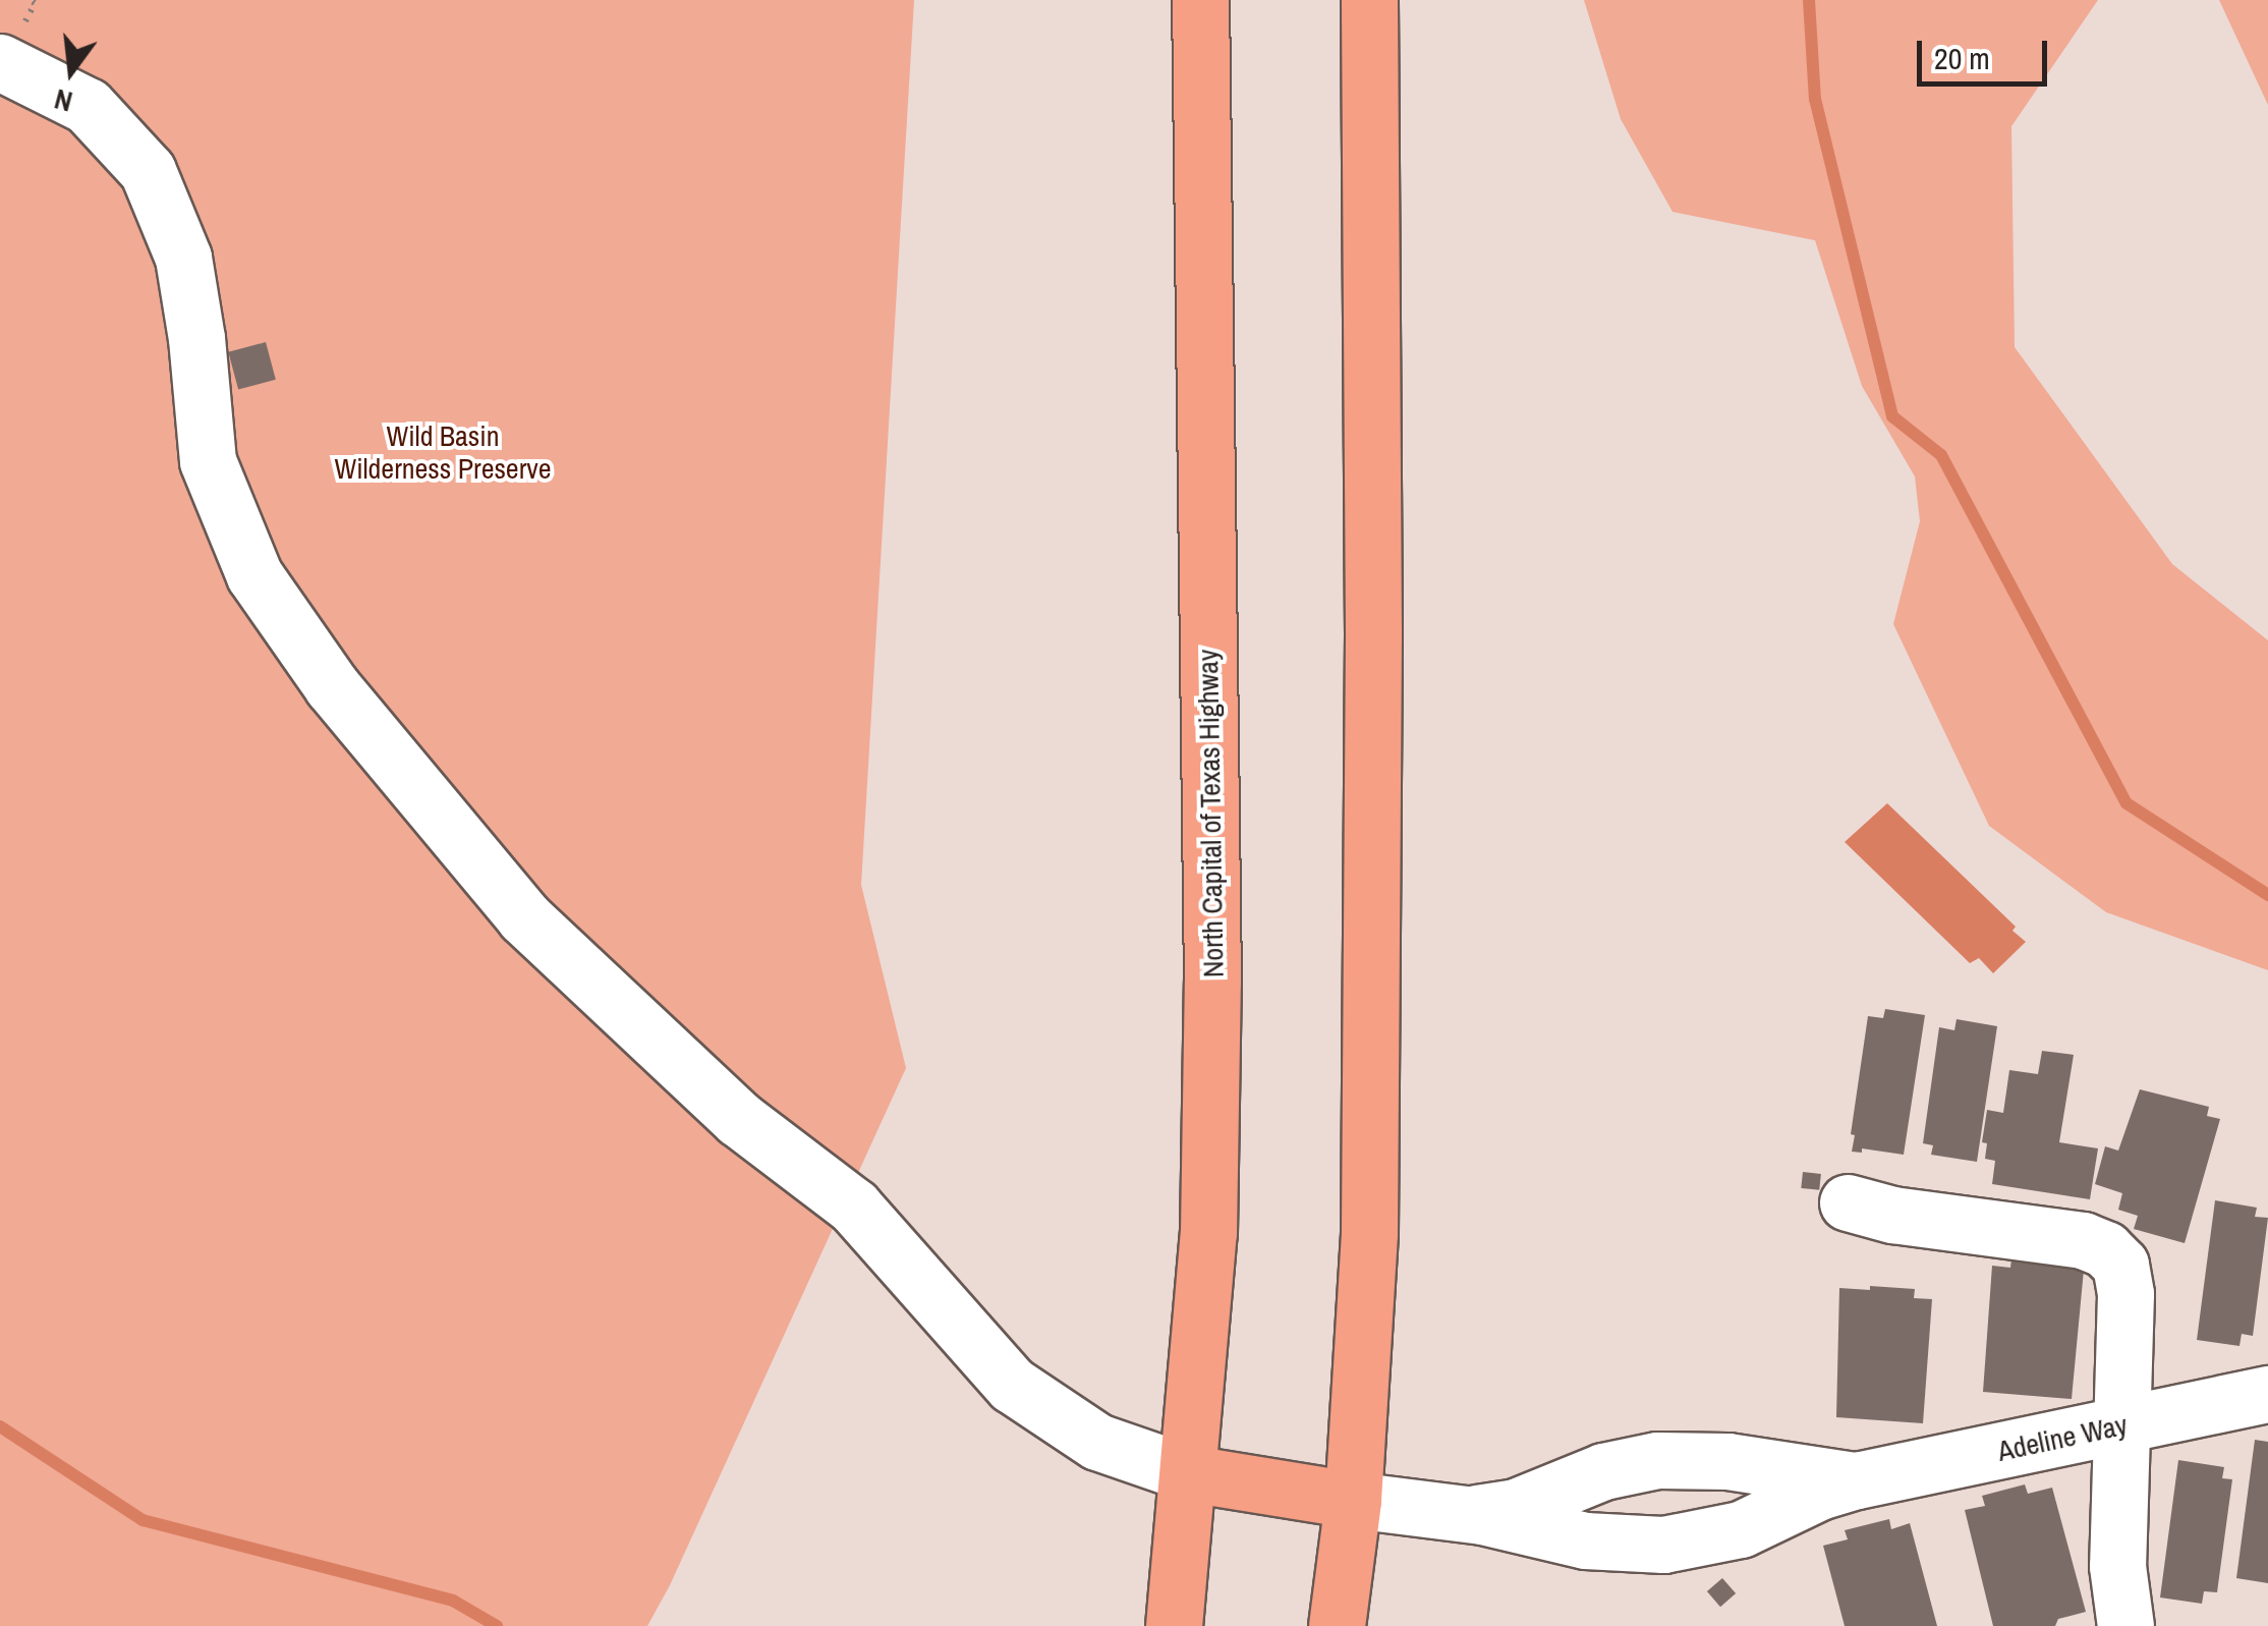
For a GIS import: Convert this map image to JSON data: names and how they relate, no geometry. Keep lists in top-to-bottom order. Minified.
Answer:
{"streets":{"highway":["North Capital of Texas Highway"],"street":["Adeline Way"]},"parks":["Wild Basin Wilderness Preserve"],"scale_bar":"20 m","north":"bottom"}
